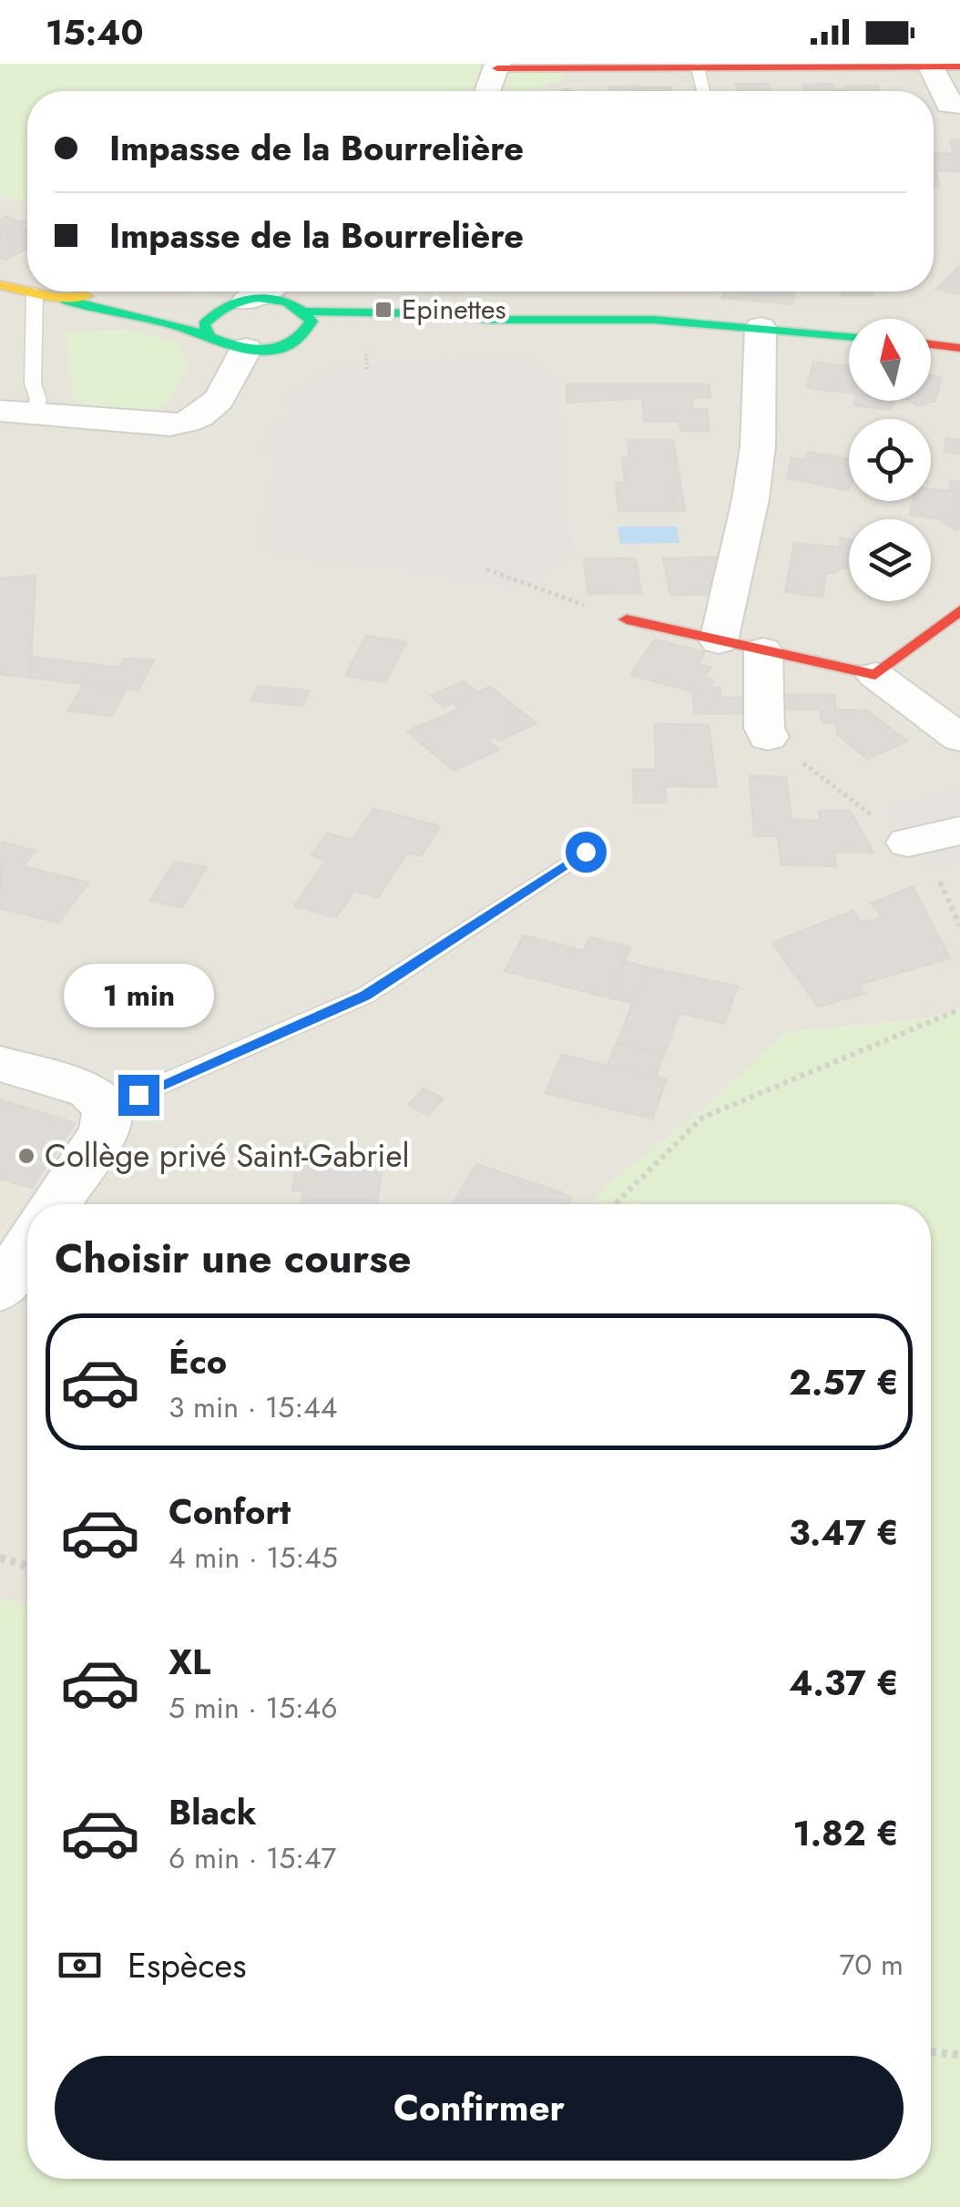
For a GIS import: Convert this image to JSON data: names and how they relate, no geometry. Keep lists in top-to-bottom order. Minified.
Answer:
{"places":{"transit":["Epinettes"],"other":["Collège privé Saint-Gabriel"]},"north":"top","page":{"status":"15:40","banner":["Impasse de la Bourrelière","Impasse de la Bourrelière"],"bubble":"1 min","heading":"Choisir une course","list":[{"name":"Éco","note":"3 min · 15:44","value":"2.57 €"},{"name":"Confort","note":"4 min · 15:45","value":"3.47 €"},{"name":"XL","note":"5 min · 15:46","value":"4.37 €"},{"name":"Black","note":"6 min · 15:47","value":"1.82 €"}],"pay":["Espèces","70 m"],"buttons":"Confirmer"}}
